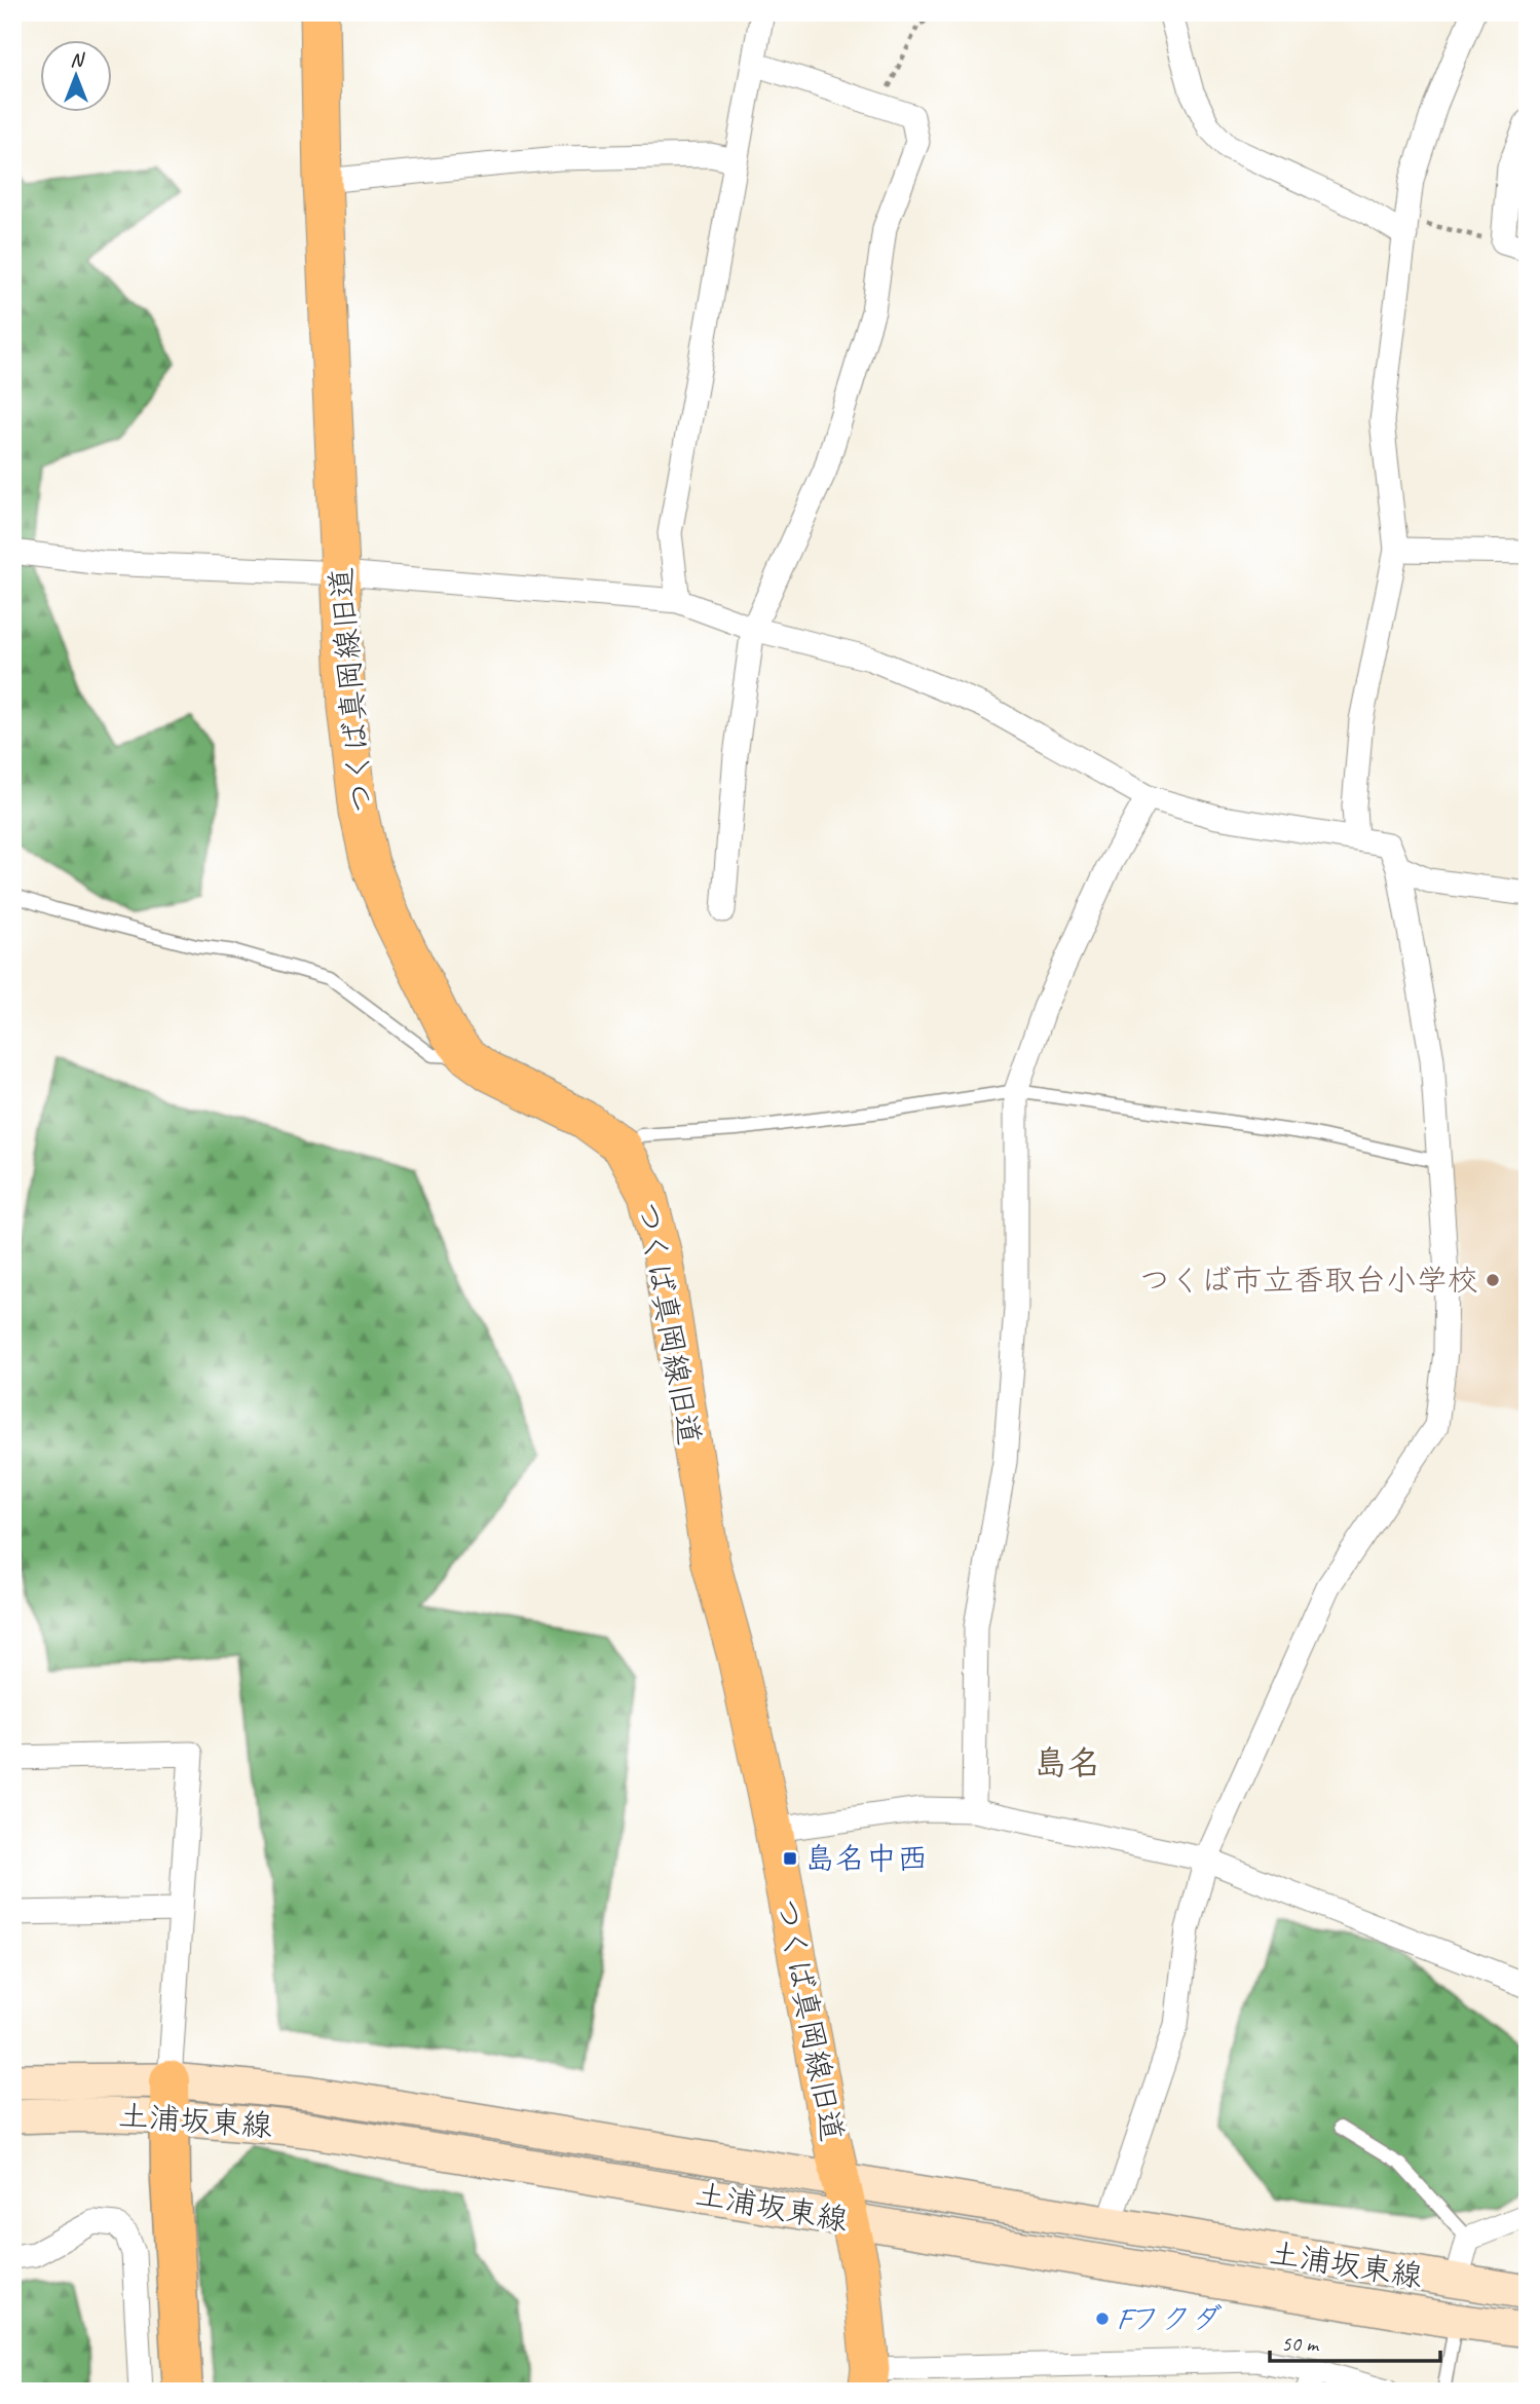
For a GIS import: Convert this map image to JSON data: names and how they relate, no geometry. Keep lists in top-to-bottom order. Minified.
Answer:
{"streets":{"main road":["つくば真岡線旧道","土浦坂東線"]},"crossings":[["つくば真岡線旧道","土浦坂東線"]],"districts":["島名"],"places":{"other":["つくば市立香取台小学校","Fフクダ"],"transit":["島名中西"]},"scale_bar":"50 m","north":"top"}
